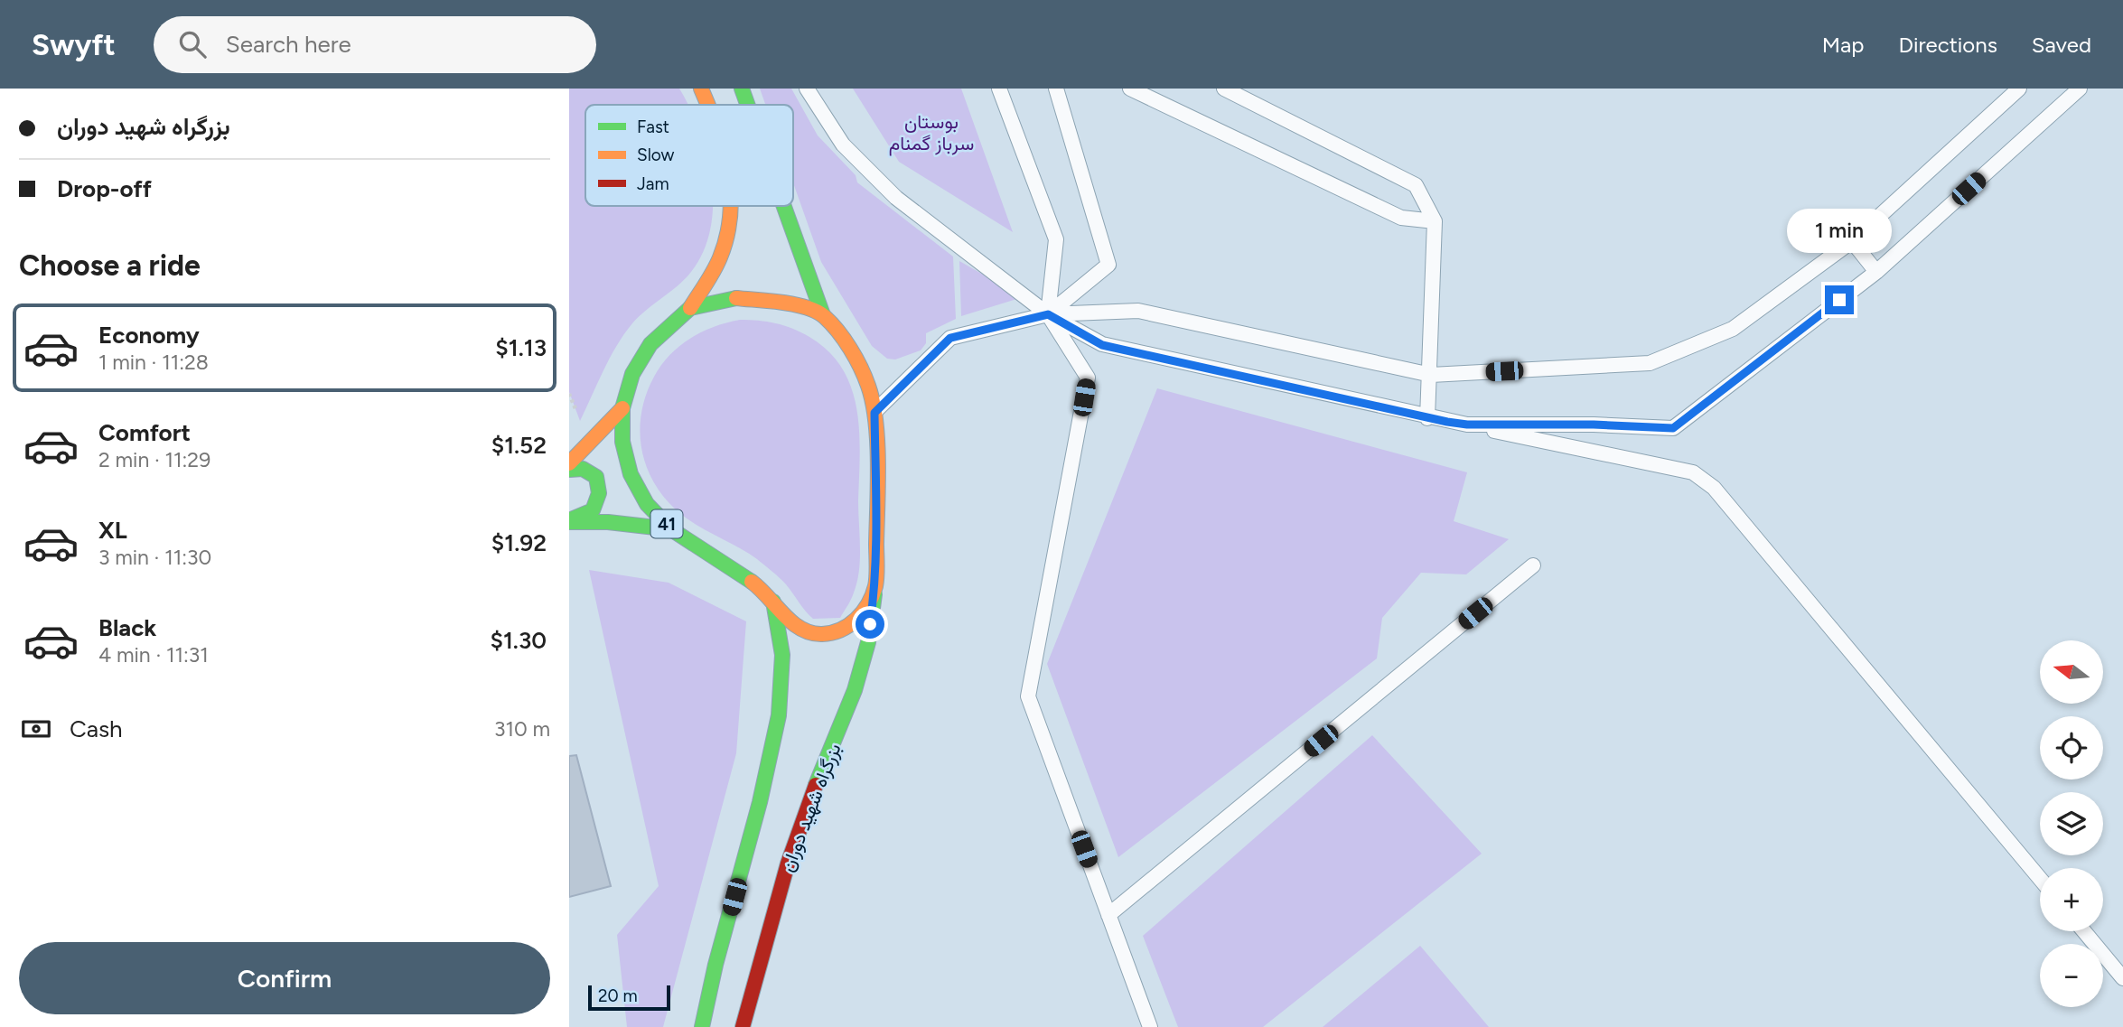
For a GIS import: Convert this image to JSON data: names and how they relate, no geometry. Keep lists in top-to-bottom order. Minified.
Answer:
{"streets":{"main road":["41","بزرگراه شهید دوران"]},"crossings":[["41","بزرگراه شهید دوران"]],"parks":["بوستان سرباز گمنام"],"legend":["Fast","Slow","Jam"],"scale_bar":"20 m","north":"left","page":{"header":"Swyft","search":"Search here","nav":["Map","Directions","Saved"],"banner":["بزرگراه شهید دوران","Drop-off"],"bubble":"1 min","heading":"Choose a ride","list":[{"name":"Economy","note":"1 min · 11:28","value":"$1.13"},{"name":"Comfort","note":"2 min · 11:29","value":"$1.52"},{"name":"XL","note":"3 min · 11:30","value":"$1.92"},{"name":"Black","note":"4 min · 11:31","value":"$1.30"}],"map_buttons":["+","−"],"pay":["Cash","310 m"],"buttons":"Confirm","scale":"20 m"}}
